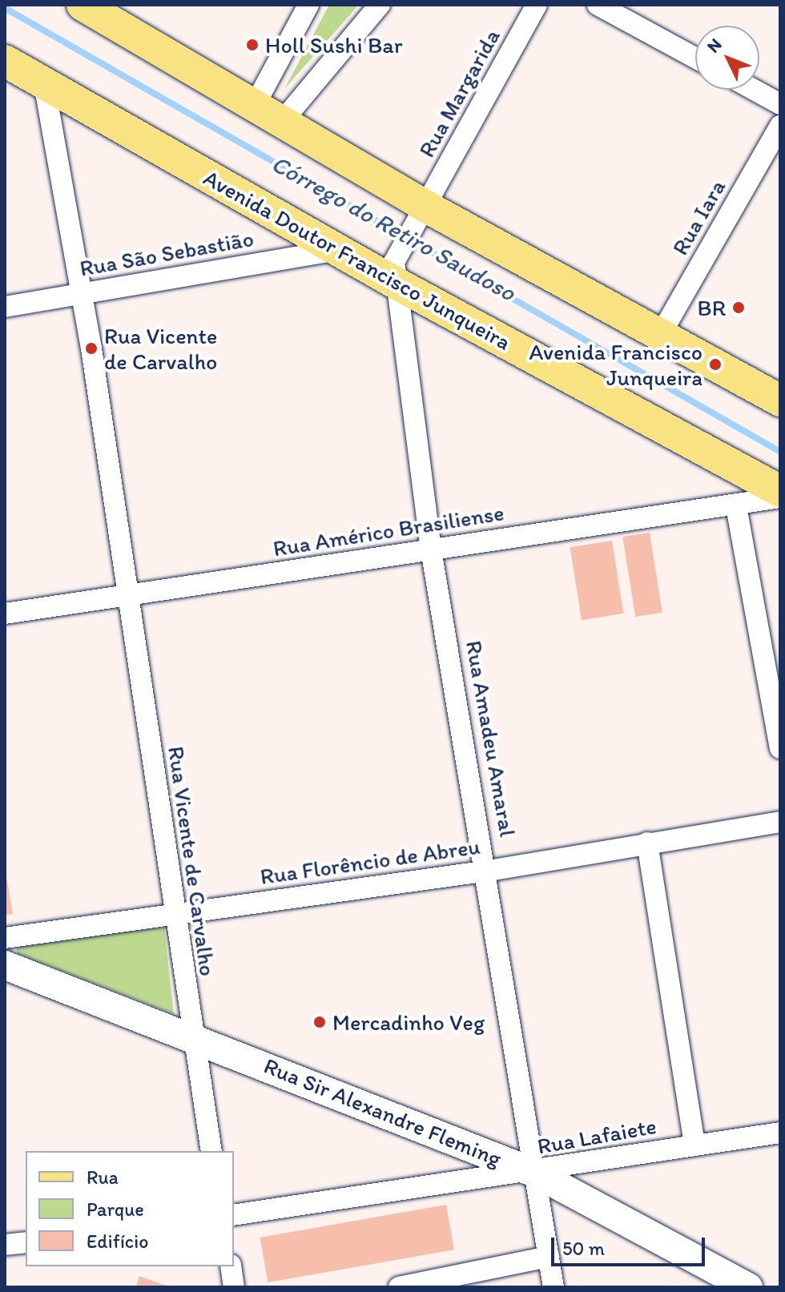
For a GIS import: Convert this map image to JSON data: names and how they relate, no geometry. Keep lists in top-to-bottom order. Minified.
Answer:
{"streets":{"main road":["Avenida Doutor Francisco Junqueira","Rua Sir Alexandre Fleming"],"street":["Rua Margarida","Rua Iara","Rua São Sebastião","Rua Américo Brasiliense","Rua Amadeu Amaral","Rua Vicente de Carvalho","Rua Florêncio de Abreu","Rua Lafaiete"]},"crossings":[["Rua São Sebastião","Avenida Doutor Francisco Junqueira"],["Rua São Sebastião","Rua Vicente de Carvalho"],["Avenida Doutor Francisco Junqueira","Rua Amadeu Amaral"],["Avenida Doutor Francisco Junqueira","Rua Vicente de Carvalho"],["Rua Américo Brasiliense","Rua Amadeu Amaral"],["Rua Américo Brasiliense","Rua Vicente de Carvalho"],["Rua Amadeu Amaral","Rua Florêncio de Abreu"],["Rua Amadeu Amaral","Rua Sir Alexandre Fleming"],["Rua Amadeu Amaral","Rua Lafaiete"],["Rua Vicente de Carvalho","Rua Florêncio de Abreu"],["Rua Vicente de Carvalho","Rua Sir Alexandre Fleming"],["Rua Sir Alexandre Fleming","Rua Lafaiete"]],"water":["Córrego do Retiro Saudoso"],"places":["Holl Sushi Bar","BR","Rua Vicente de Carvalho","Avenida Francisco Junqueira","Mercadinho Veg"],"legend":["Rua","Parque","Edifício"],"scale_bar":"50 m","north":"top left"}
